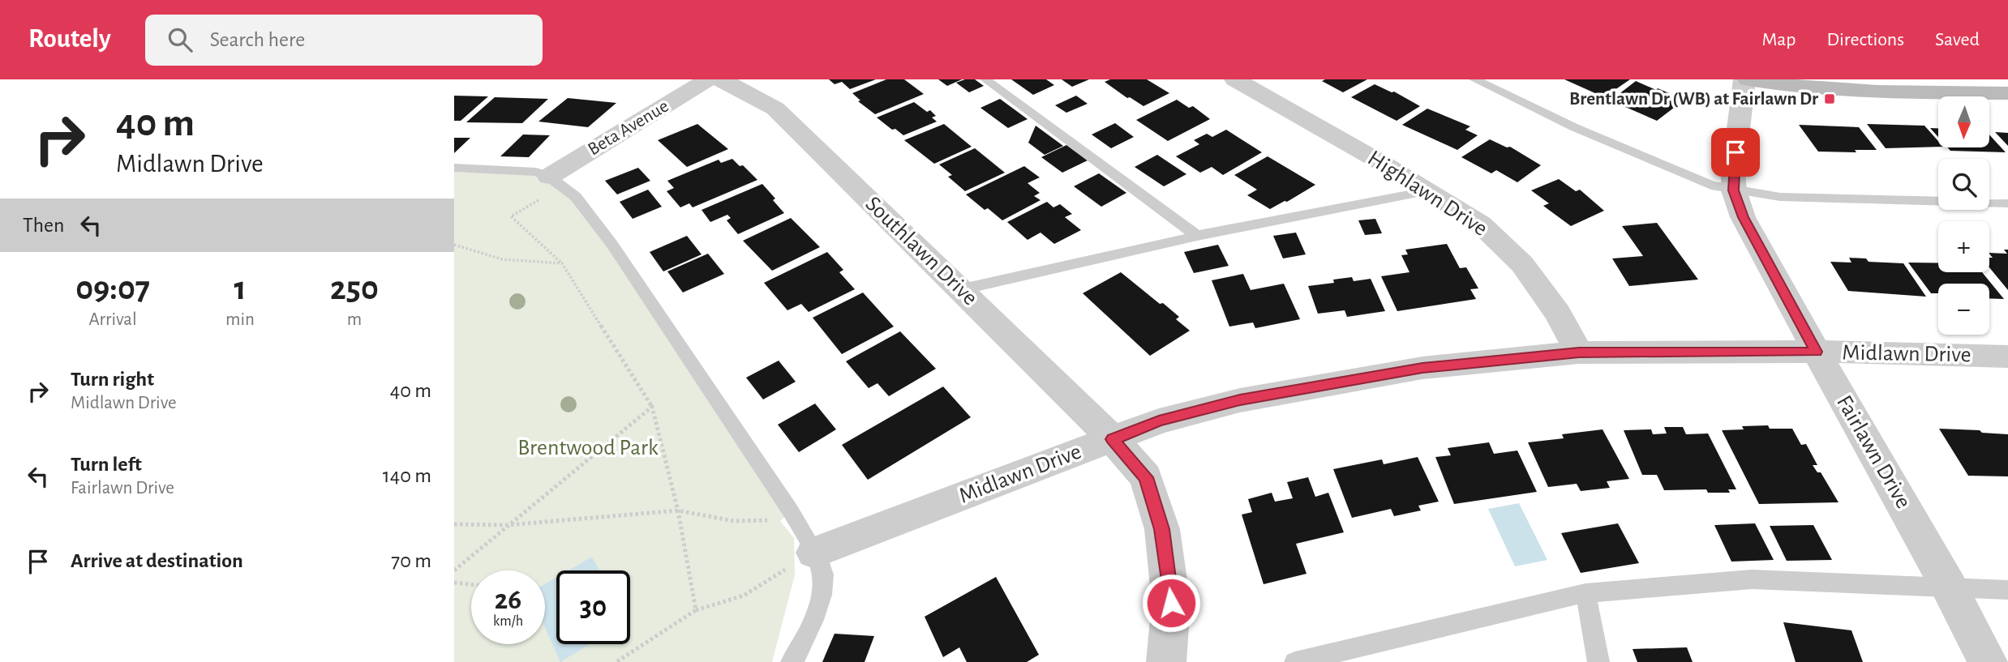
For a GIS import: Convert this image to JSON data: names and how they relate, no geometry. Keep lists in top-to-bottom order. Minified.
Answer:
{"streets":{"street":["Beta Avenue","Highlawn Drive","Southlawn Drive","Midlawn Drive","Fairlawn Drive"]},"crossings":[["Highlawn Drive","Midlawn Drive"],["Southlawn Drive","Midlawn Drive"],["Midlawn Drive","Fairlawn Drive"]],"parks":["Brentwood Park"],"places":{"transit":["Brentlawn Dr (WB) at Fairlawn Dr"]},"north":"bottom","page":{"header":"Routely","search":"Search here","nav":["Map","Directions","Saved"],"turn":["40 m","Midlawn Drive"],"map_buttons":["+","−"],"then":"Then","eta":["09:07","Arrival","1","min","250","m"],"list":[{"name":"Turn right","note":"Midlawn Drive","value":"40 m"},{"name":"Turn left","note":"Fairlawn Drive","value":"140 m"},{"name":"Arrive at destination","value":"70 m"}],"speed":"26 km/h","limit":"30"}}
